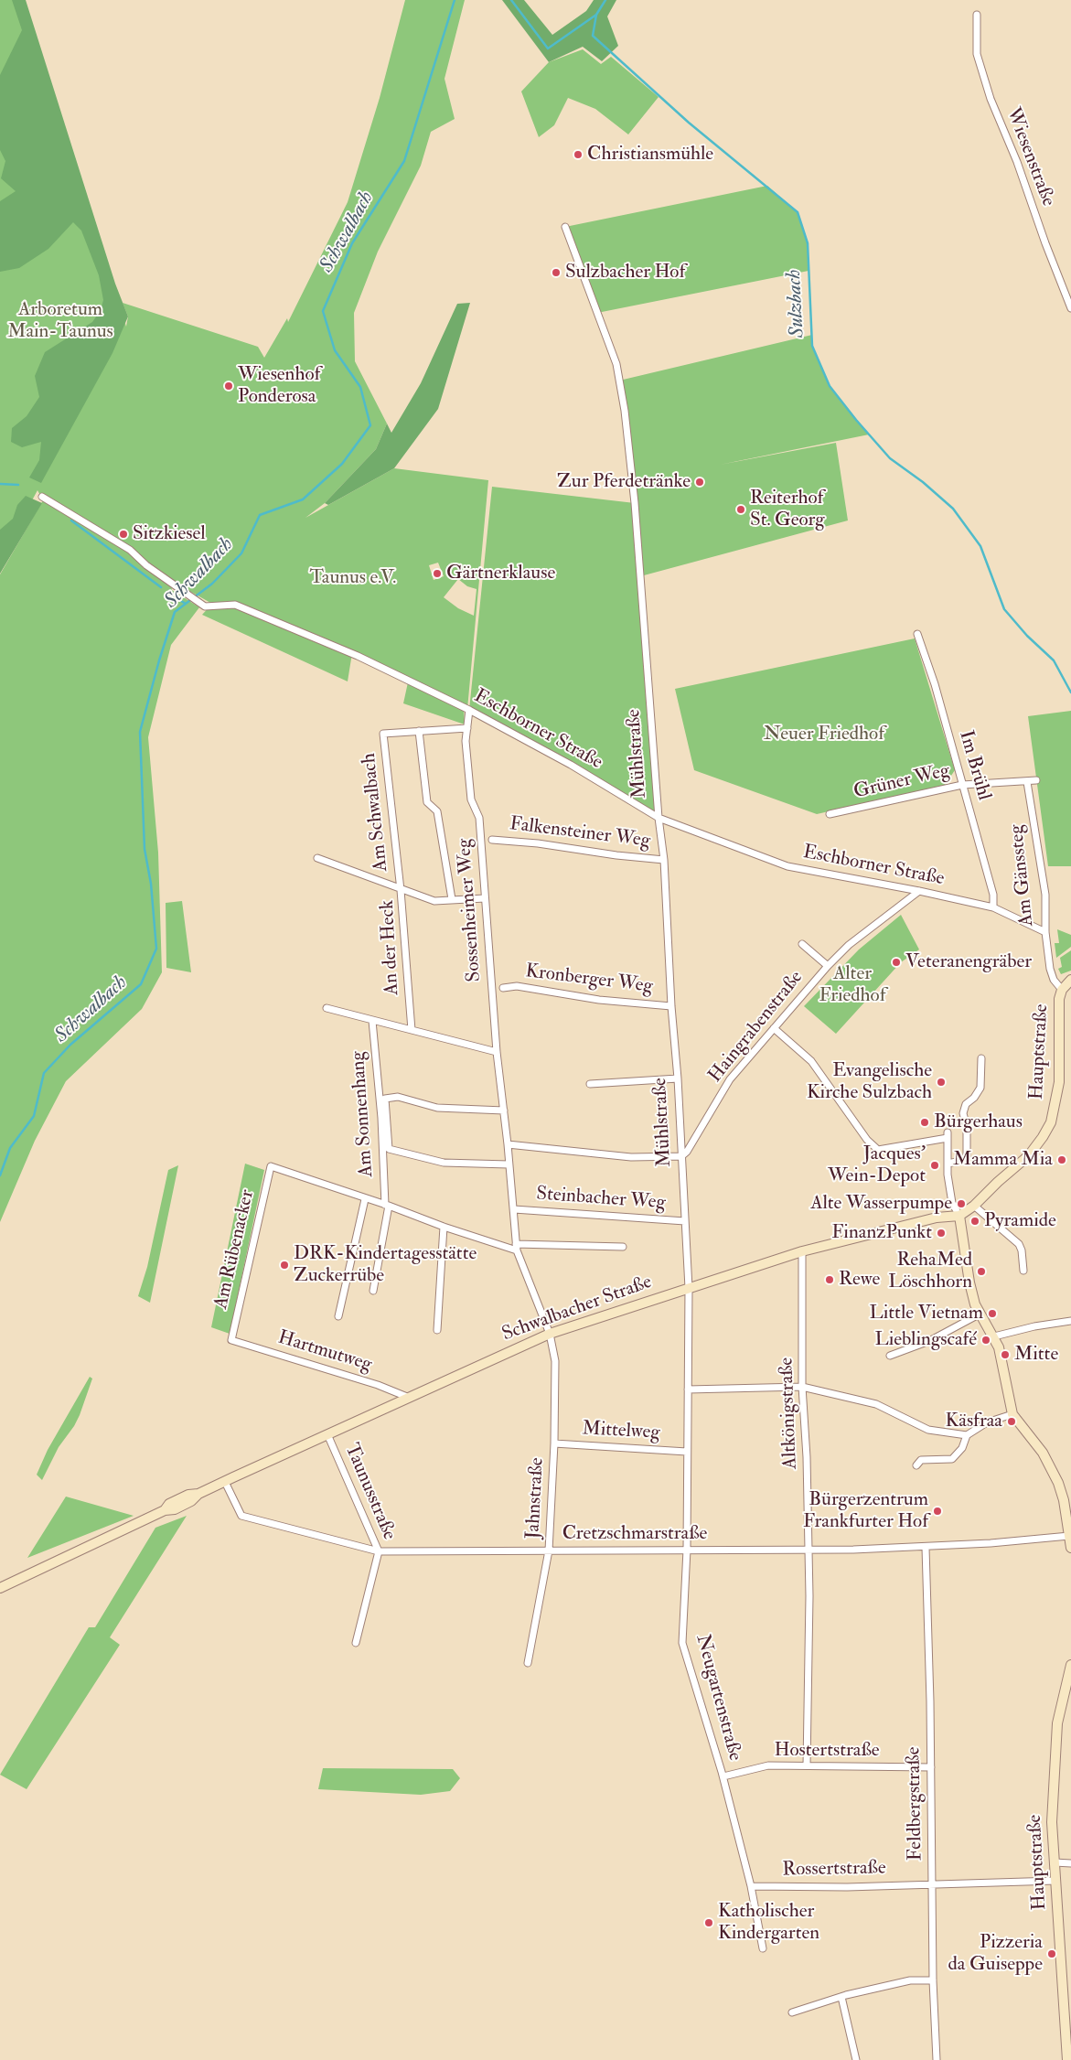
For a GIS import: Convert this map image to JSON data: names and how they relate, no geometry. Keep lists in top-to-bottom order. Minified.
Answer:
{"streets":{"street":["Wiesenstraße","Eschborner Straße","Mühlstraße","Im Brühl","Grüner Weg","Am Schwalbach","Falkensteiner Weg","Am Gänssteg","Sossenheimer Weg","An der Heck","Kronberger Weg","Haingrabenstraße","Hauptstraße","Am Sonnenhang","Steinbacher Weg","Am Rübenacker","Schwalbacher Straße","Hartmutweg","Altkönigstraße","Mittelweg","Taunusstraße","Jahnstraße","Cretzschmarstraße","Neugartenstraße","Hostertstraße","Feldbergstraße","Rossertstraße"]},"crossings":[["Eschborner Straße","Mühlstraße"],["Eschborner Straße","Im Brühl"],["Eschborner Straße","Am Gänssteg"],["Eschborner Straße","Sossenheimer Weg"],["Eschborner Straße","Haingrabenstraße"],["Mühlstraße","Falkensteiner Weg"],["Mühlstraße","Kronberger Weg"],["Mühlstraße","Haingrabenstraße"],["Mühlstraße","Steinbacher Weg"],["Mühlstraße","Schwalbacher Straße"],["Mühlstraße","Neugartenstraße"],["Im Brühl","Grüner Weg"],["Grüner Weg","Am Gänssteg"],["Am Schwalbach","Sossenheimer Weg"],["Am Schwalbach","An der Heck"],["Am Gänssteg","Hauptstraße"],["Sossenheimer Weg","An der Heck"],["Sossenheimer Weg","Steinbacher Weg"],["Sossenheimer Weg","Schwalbacher Straße"],["Sossenheimer Weg","Jahnstraße"],["Hauptstraße","Schwalbacher Straße"],["Hauptstraße","Rossertstraße"],["Am Rübenacker","Hartmutweg"],["Schwalbacher Straße","Hartmutweg"],["Schwalbacher Straße","Altkönigstraße"],["Schwalbacher Straße","Taunusstraße"],["Schwalbacher Straße","Jahnstraße"],["Schwalbacher Straße","Cretzschmarstraße"],["Schwalbacher Straße","Neugartenstraße"],["Altkönigstraße","Cretzschmarstraße"],["Altkönigstraße","Hostertstraße"],["Mittelweg","Jahnstraße"],["Mittelweg","Neugartenstraße"],["Taunusstraße","Cretzschmarstraße"],["Jahnstraße","Cretzschmarstraße"],["Cretzschmarstraße","Neugartenstraße"],["Cretzschmarstraße","Feldbergstraße"],["Neugartenstraße","Hostertstraße"],["Neugartenstraße","Rossertstraße"],["Hostertstraße","Feldbergstraße"],["Feldbergstraße","Rossertstraße"]],"water":["Schwalbach","Sulzbach"],"parks":["Arboretum Main-Taunus","Taunus e.V.","Neuer Friedhof","Alter Friedhof"],"places":["Christiansmühle","Sulzbacher Hof","Wiesenhof Ponderosa","Zur Pferdetränke","Reiterhof St. Georg","Sitzkiesel","Gärtnerklause","Veteranengräber","Evangelische Kirche Sulzbach","Bürgerhaus","Mamma Mia","Jacques' Wein-Depot","Alte Wasserpumpe","Pyramide","FinanzPunkt","DRK-Kindertagesstätte Zuckerrübe","RehaMed Löschhorn","Rewe","Little Vietnam","Lieblingscafé","Mitte","Käsfraa","Bürgerzentrum Frankfurter Hof","Katholischer Kindergarten","Pizzeria da Guiseppe"]}
